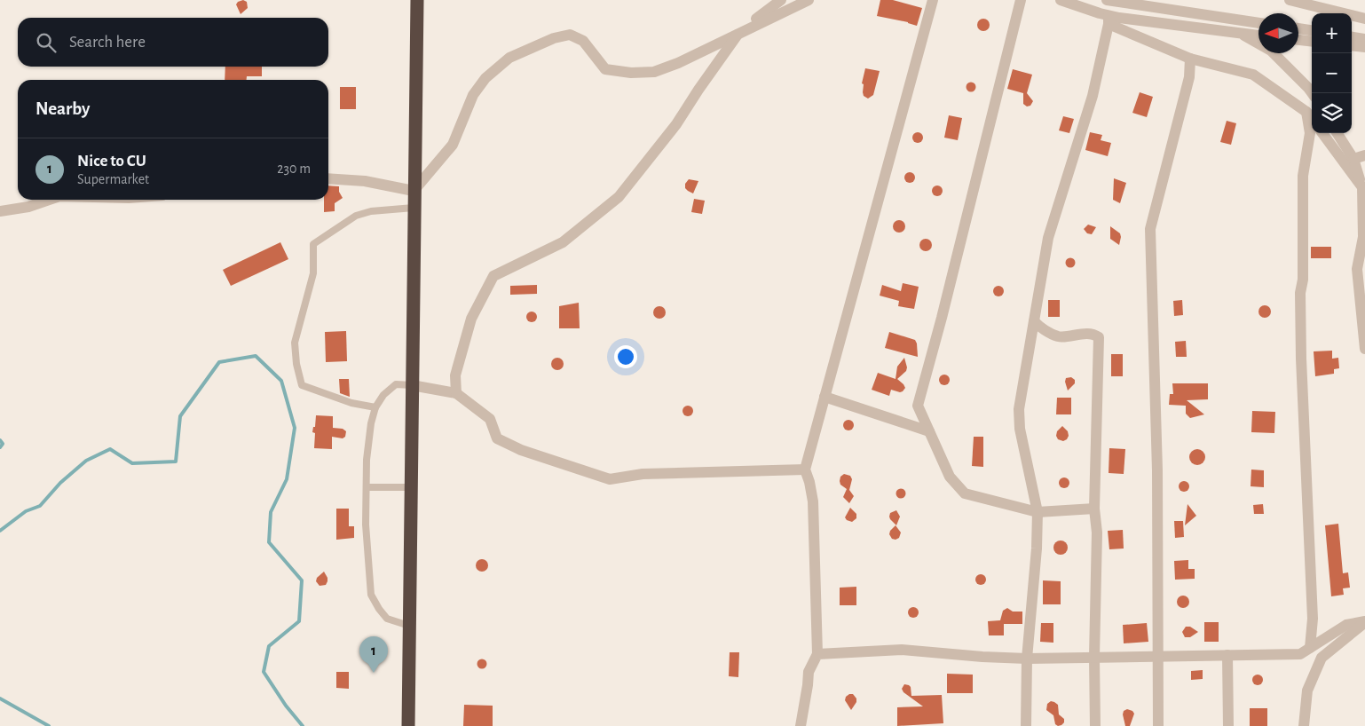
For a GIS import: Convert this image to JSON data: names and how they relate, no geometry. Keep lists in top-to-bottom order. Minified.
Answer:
{"north":"left","page":{"map_buttons":["+","−"],"search":"Search here","heading":"Nearby","list":[{"mark":"1","name":"Nice to CU","note":"Supermarket","value":"230 m"}],"pins":"1"}}
